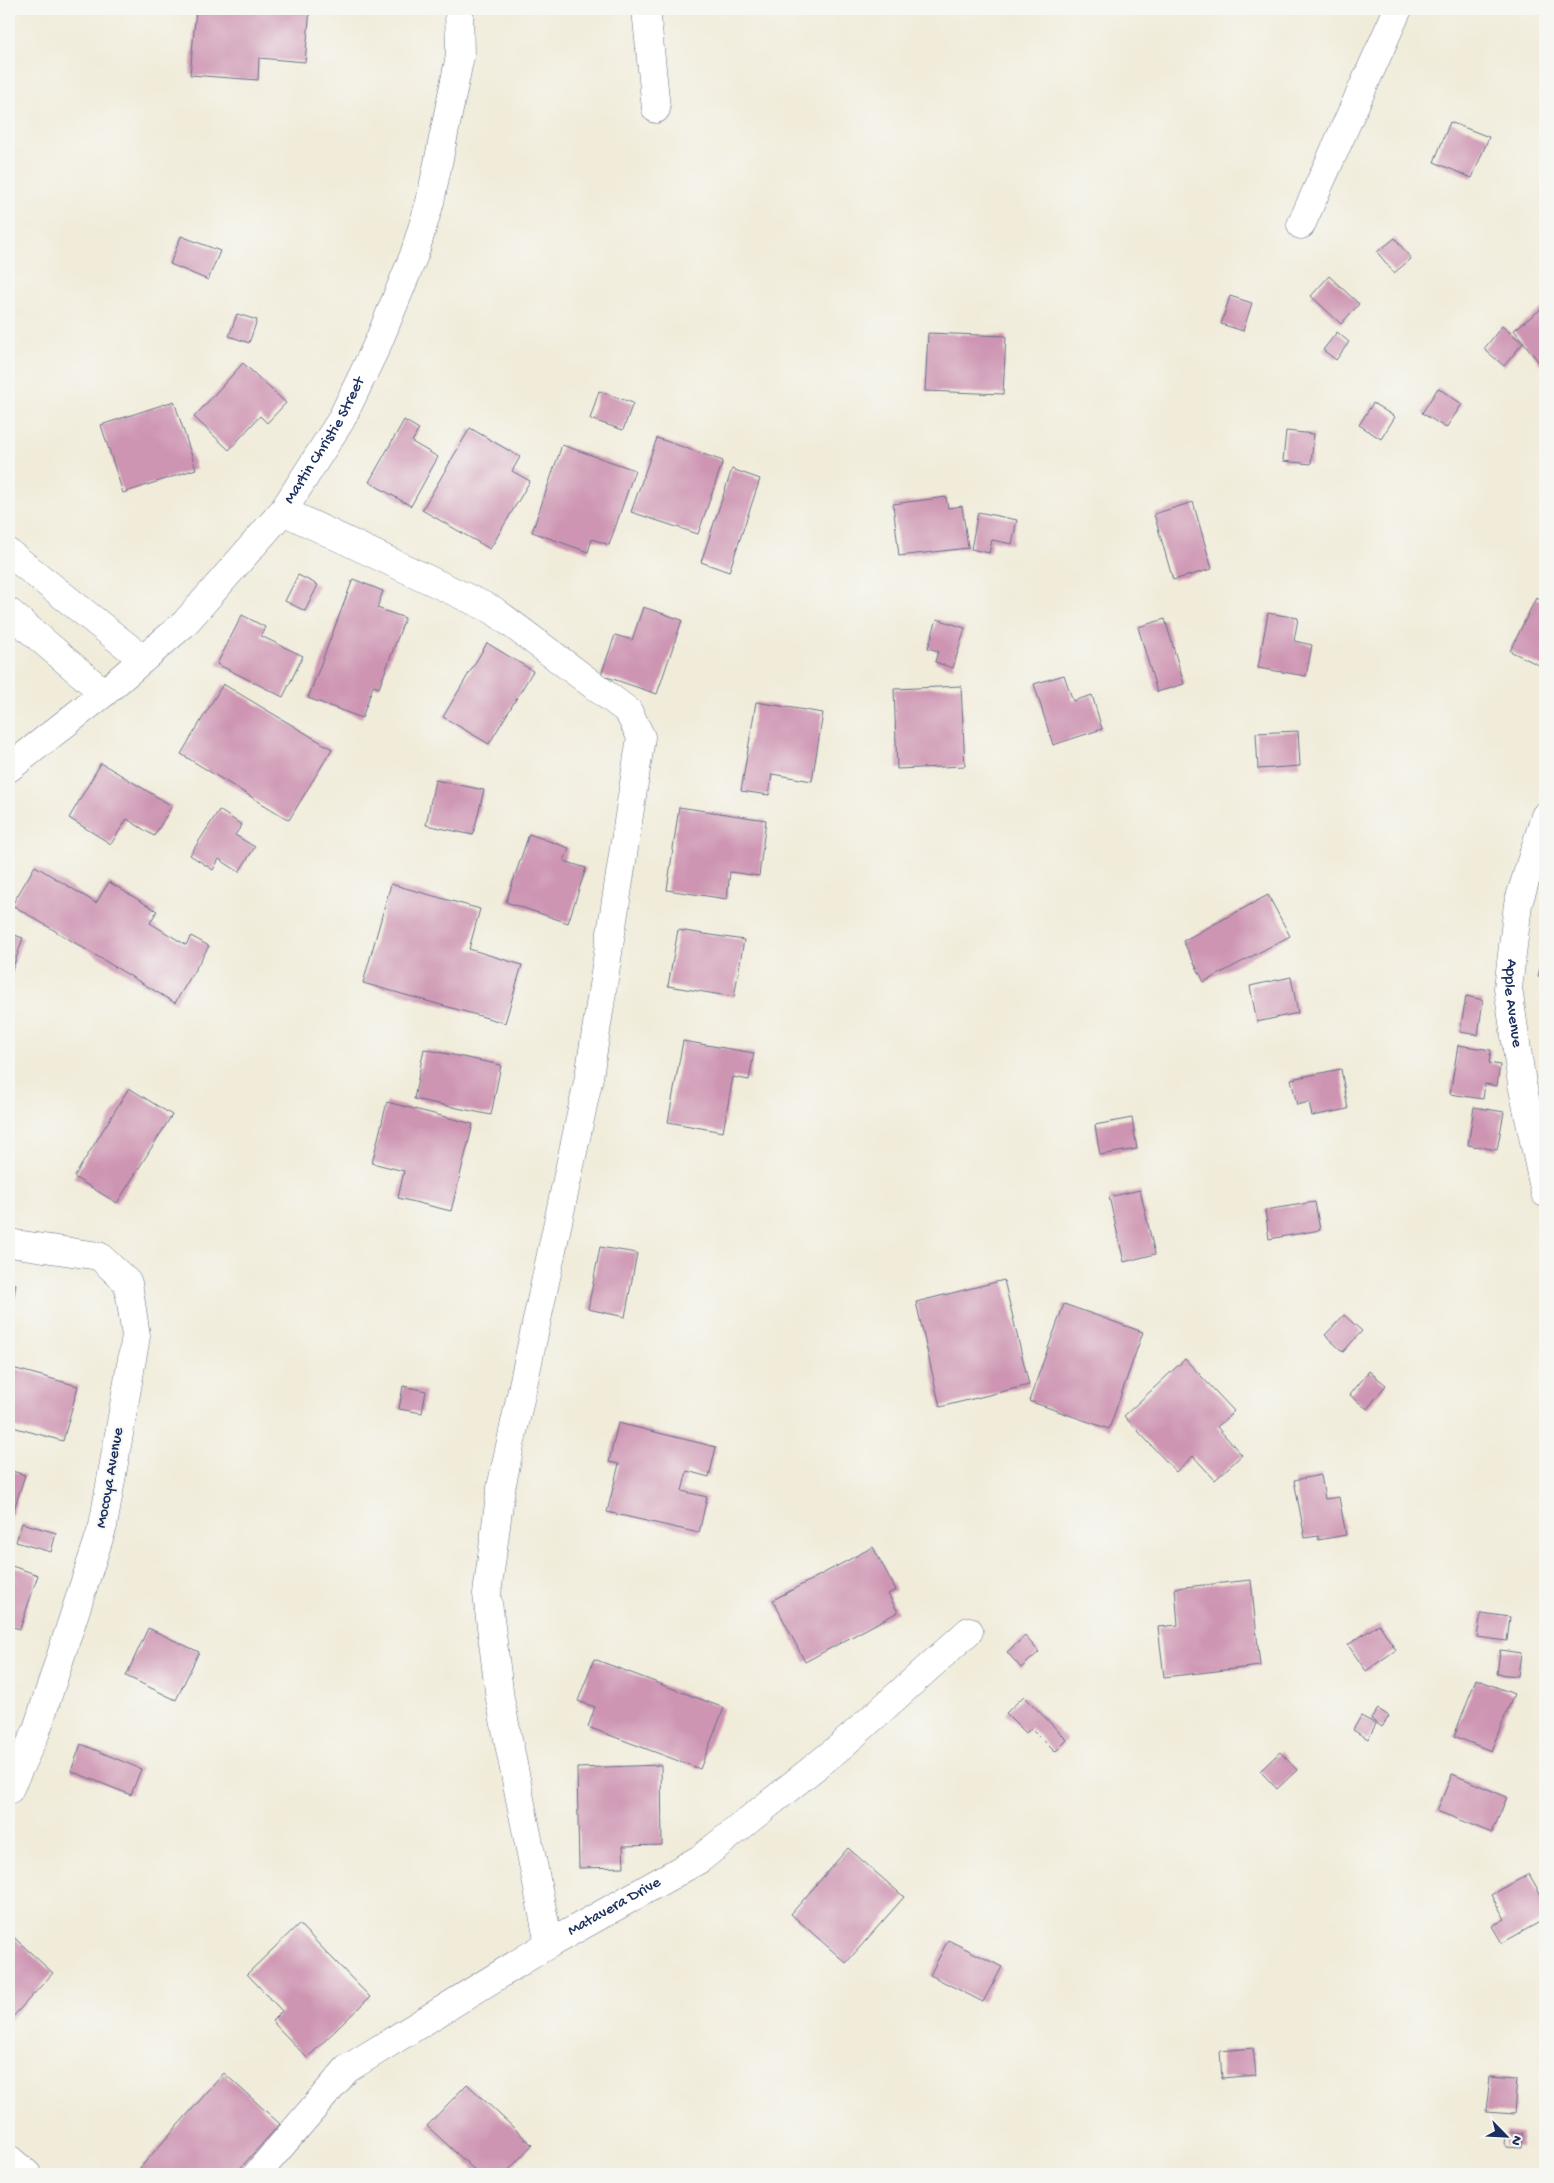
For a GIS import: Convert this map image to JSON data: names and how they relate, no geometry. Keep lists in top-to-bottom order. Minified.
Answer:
{"streets":{"street":["Martin Christie Street","Apple Avenue","Mocoya Avenue","Matavera Drive"]},"north":"bottom right"}
